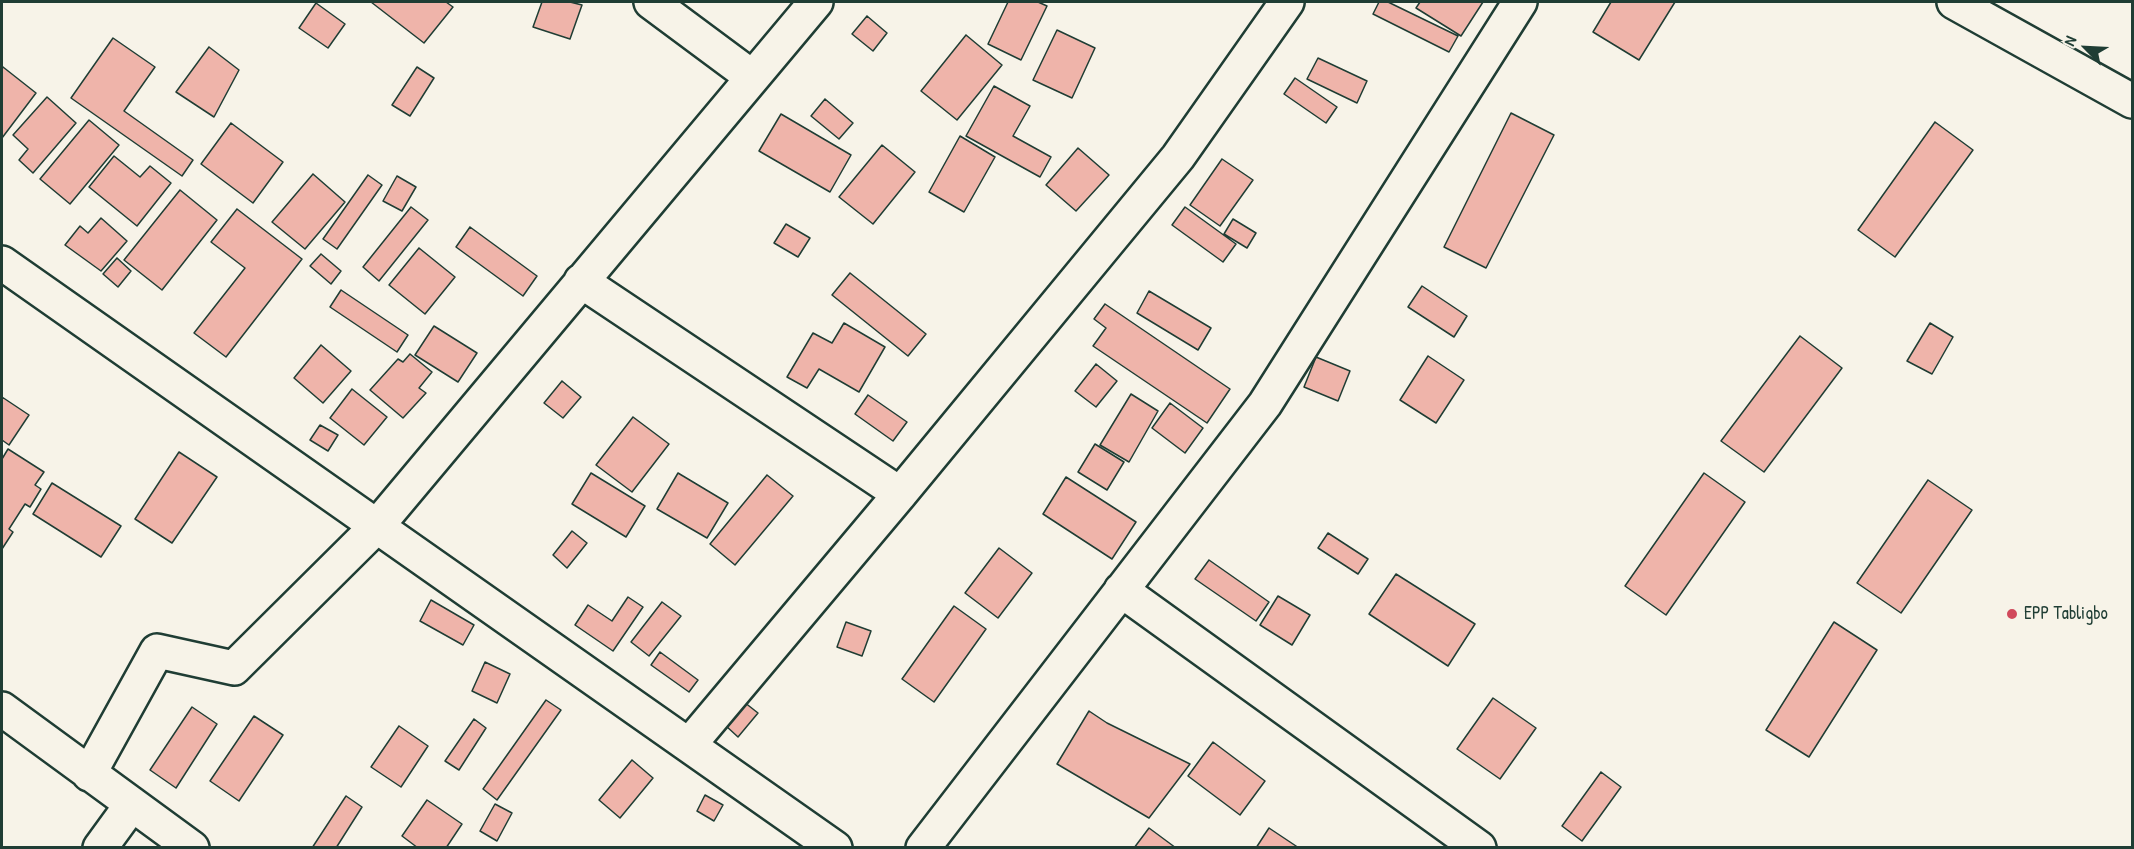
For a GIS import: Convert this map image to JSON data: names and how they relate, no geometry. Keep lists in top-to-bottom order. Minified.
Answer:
{"places":["EPP Tabligbo"],"north":"top left"}
